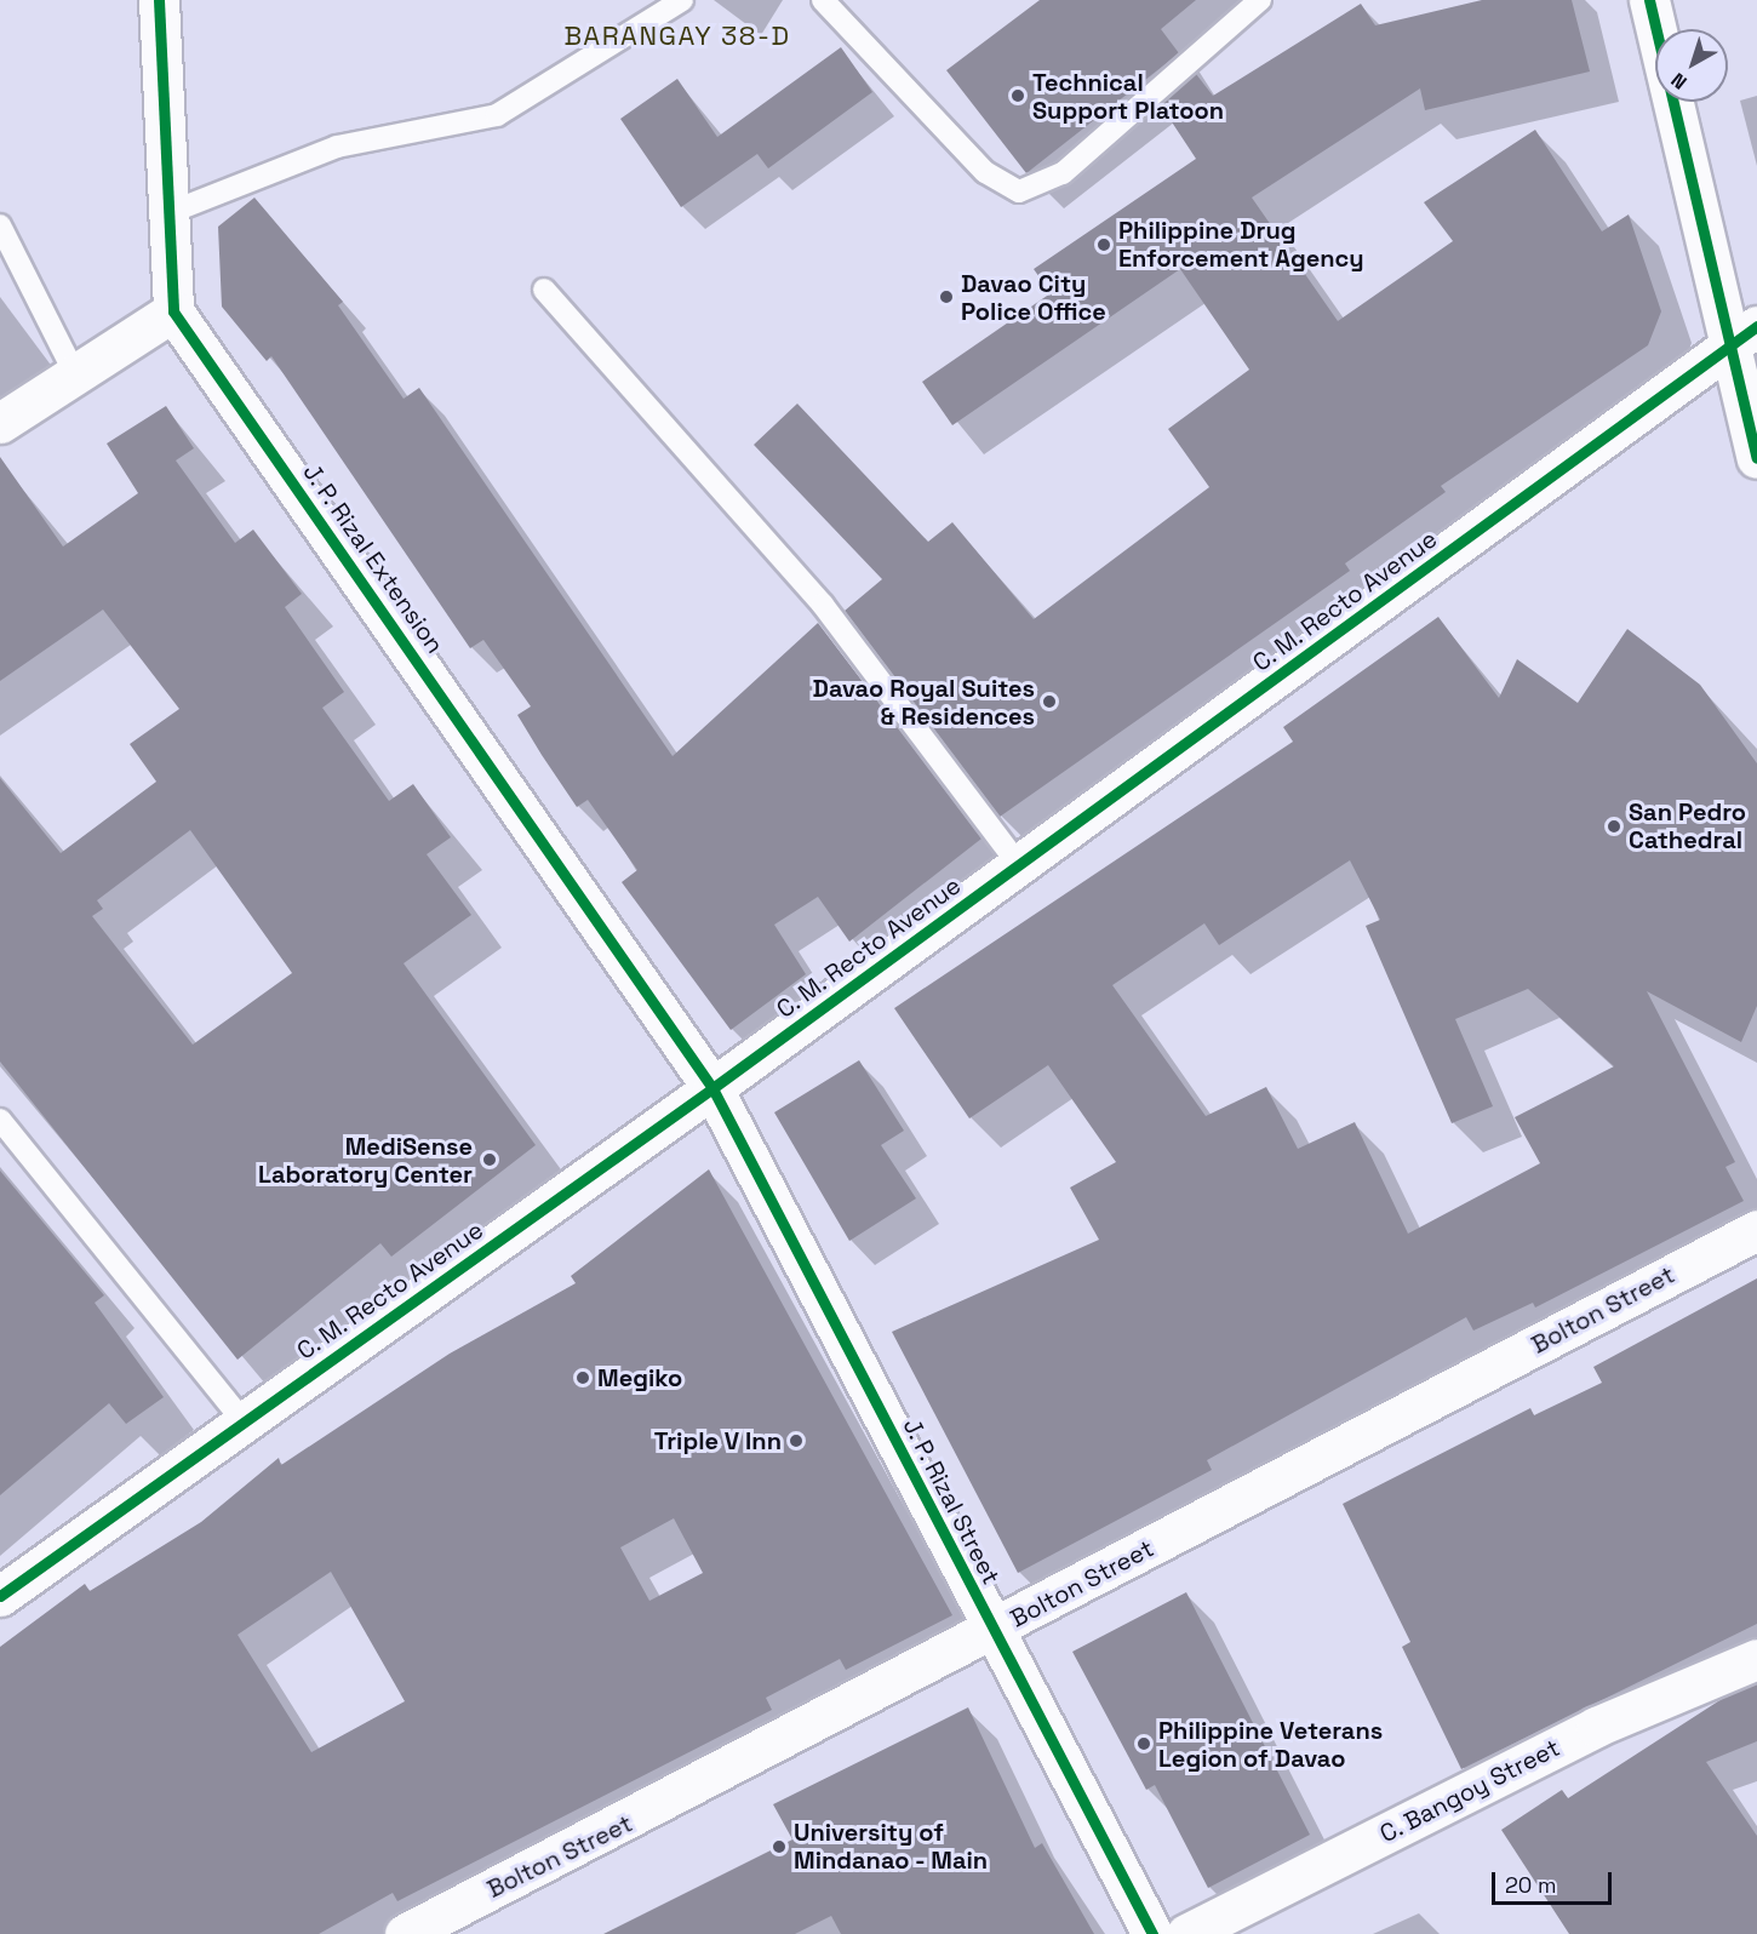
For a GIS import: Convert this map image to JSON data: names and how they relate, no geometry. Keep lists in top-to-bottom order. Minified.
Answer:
{"streets":{"street":["J. P. Rizal Extension","C. M. Recto Avenue","Bolton Street","J. P. Rizal Street","C. Bangoy Street"]},"crossings":[["J. P. Rizal Extension","C. M. Recto Avenue"],["J. P. Rizal Extension","J. P. Rizal Street"],["C. M. Recto Avenue","J. P. Rizal Street"],["Bolton Street","J. P. Rizal Street"]],"districts":["BARANGAY 38-D"],"places":["Technical Support Platoon","Philippine Drug Enforcement Agency","Davao City Police Office","Davao Royal Suites & Residences","San Pedro Cathedral","MediSense Laboratory Center","Megiko","Triple V Inn","Philippine Veterans Legion of Davao","University of Mindanao - Main"],"scale_bar":"20 m","north":"bottom left"}
